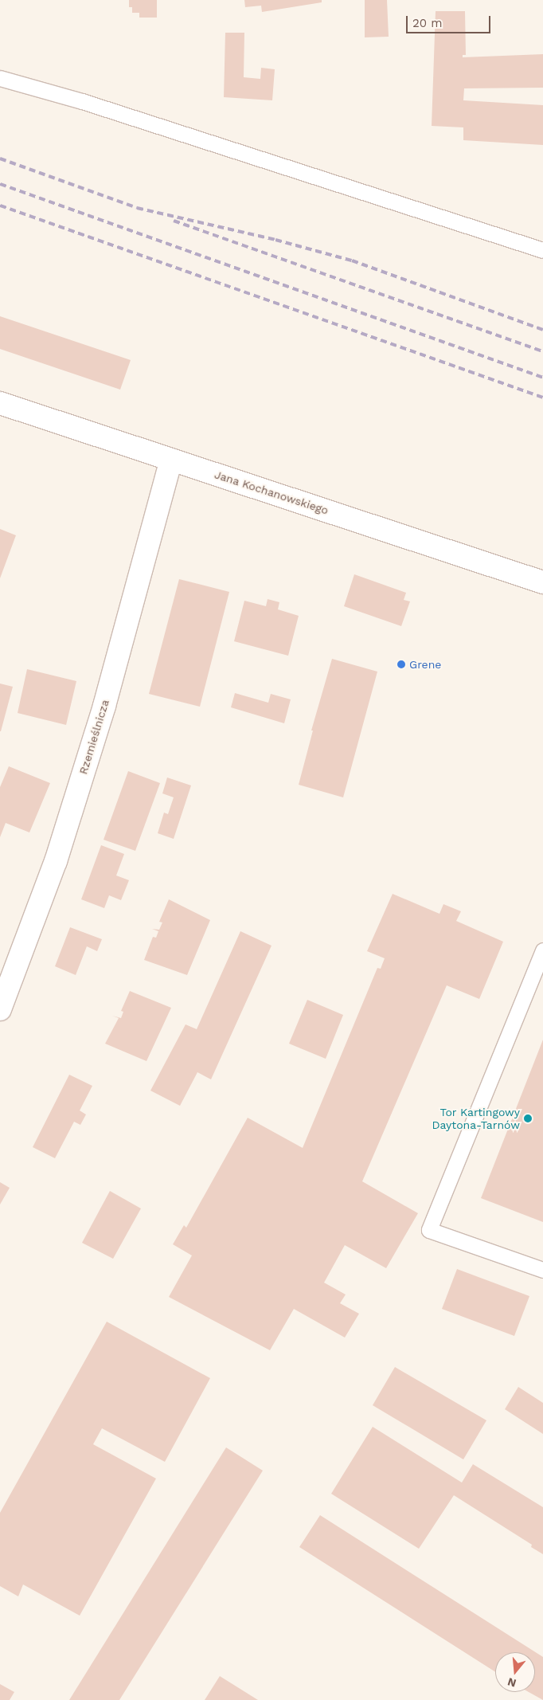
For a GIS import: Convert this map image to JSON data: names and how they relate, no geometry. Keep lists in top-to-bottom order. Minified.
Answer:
{"streets":{"street":["Jana Kochanowskiego","Rzemieślnicza"]},"crossings":[["Jana Kochanowskiego","Rzemieślnicza"]],"places":["Grene","Tor Kartingowy Daytona-Tarnów"],"scale_bar":"20 m","north":"bottom"}
